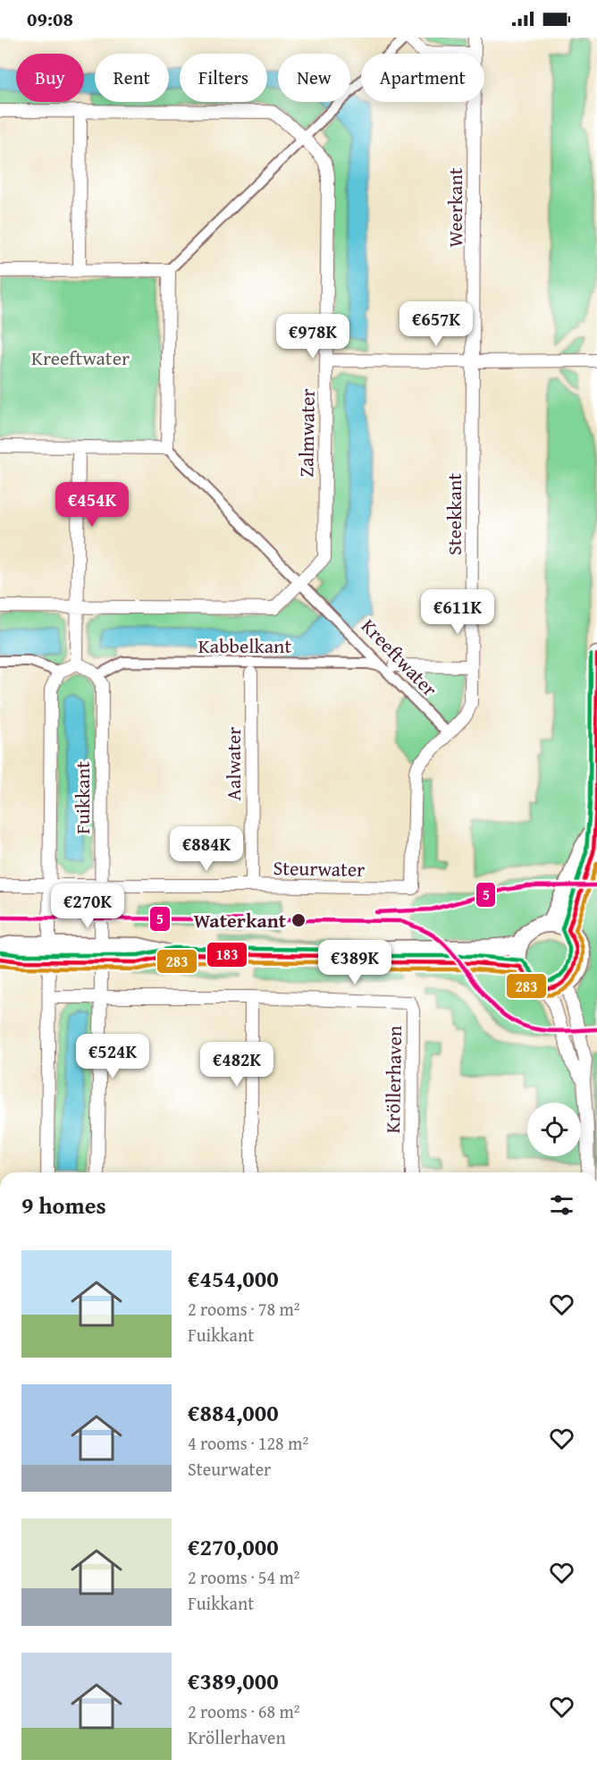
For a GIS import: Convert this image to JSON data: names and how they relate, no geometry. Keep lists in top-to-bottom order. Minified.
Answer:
{"streets":{"street":["Weerkant","Zalmwater","Steekkant","Kabbelkant","Kreeftwater","Aalwater","Fuikkant","Steurwater","Kröllerhaven"]},"crossings":[["Weerkant","Steekkant"],["Zalmwater","Kreeftwater"],["Steekkant","Kreeftwater"],["Steekkant","Steurwater"],["Kabbelkant","Kreeftwater"],["Kabbelkant","Fuikkant"],["Aalwater","Steurwater"],["Fuikkant","Steurwater"],["Fuikkant","Kröllerhaven"]],"parks":["Kreeftwater"],"places":["Waterkant"],"lines":["transit line 183","transit line 283","transit line 5"],"page":{"status":"09:08","chip":["Buy","Rent","Filters","New","Apartment"],"price":["€657K","€978K","€454K","€611K","€884K","€270K","€389K","€524K","€482K"],"heading":"9 homes","list":[{"name":"€454,000","note":"2 rooms · 78 m² · Fuikkant"},{"name":"€884,000","note":"4 rooms · 128 m² · Steurwater"},{"name":"€270,000","note":"2 rooms · 54 m² · Fuikkant"},{"name":"€389,000","note":"2 rooms · 68 m² · Kröllerhaven"}]}}
